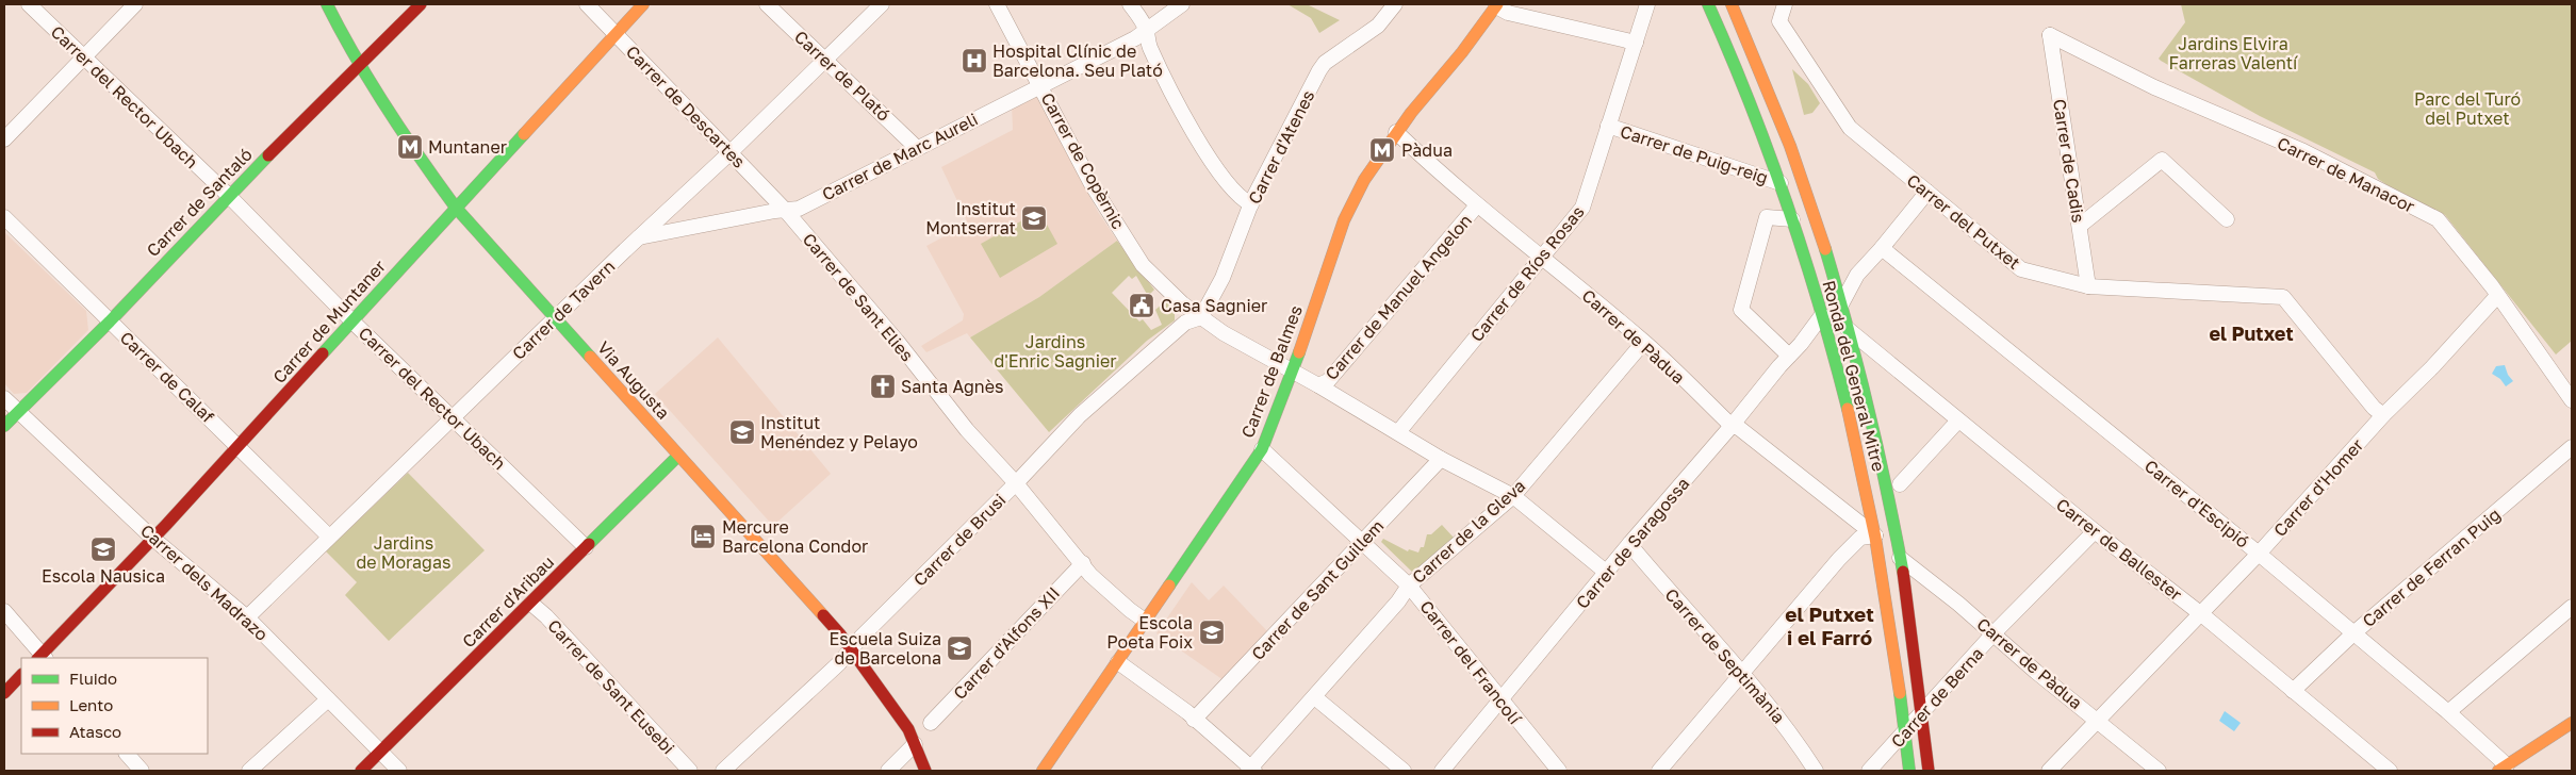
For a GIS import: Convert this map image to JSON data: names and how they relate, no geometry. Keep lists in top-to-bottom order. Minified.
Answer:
{"streets":{"main road":["Carrer de Santaló","Carrer de Muntaner","Carrer de Balmes","Ronda del General Mitre","Via Augusta","Carrer d'Aribau"],"street":["Carrer de Plató","Carrer del Rector Ubach","Carrer de Descartes","Carrer d'Atenes","Carrer de Puig-reig","Carrer de Marc Aureli","Carrer de Copèrnic","Carrer de Cadis","Carrer de Manacor","Carrer del Putxet","Carrer de Ríos Rosas","Carrer de Sant Elies","Carrer de Manuel Angelon","Carrer de Tavern","Carrer de Pàdua","Carrer de Calaf","Carrer d'Homer","Carrer d'Escipió","Carrer de la Gleva","Carrer de Brusi","Carrer de Saragossa","Carrer de Ballester","Carrer de Ferran Puig","Carrer dels Madrazo","Carrer de Sant Guillem","Carrer d'Alfons XII","Carrer de Septimània","Carrer del Francolí","Carrer de Sant Eusebi","Carrer de Berna"]},"crossings":[["Carrer de Plató","Carrer de Marc Aureli"],["Carrer de Plató","Carrer de Tavern"],["Carrer del Rector Ubach","Carrer de Santaló"],["Carrer del Rector Ubach","Carrer de Tavern"],["Carrer del Rector Ubach","Carrer de Muntaner"],["Carrer del Rector Ubach","Carrer d'Aribau"],["Carrer de Descartes","Carrer de Marc Aureli"],["Carrer de Descartes","Carrer de Sant Elies"],["Carrer de Descartes","Carrer de Tavern"],["Carrer de Descartes","Carrer de Muntaner"],["Carrer d'Atenes","Carrer de Copèrnic"],["Carrer d'Atenes","Carrer de Brusi"],["Carrer de Puig-reig","Carrer de Ríos Rosas"],["Carrer de Puig-reig","Ronda del General Mitre"],["Carrer de Marc Aureli","Carrer de Copèrnic"],["Carrer de Marc Aureli","Carrer de Sant Elies"],["Carrer de Marc Aureli","Carrer de Tavern"],["Carrer de Copèrnic","Carrer de Ríos Rosas"],["Carrer de Copèrnic","Carrer de Manuel Angelon"],["Carrer de Copèrnic","Carrer de Balmes"],["Carrer de Copèrnic","Carrer de la Gleva"],["Carrer de Copèrnic","Carrer de Brusi"],["Carrer de Copèrnic","Carrer de Saragossa"],["Carrer de Copèrnic","Carrer de Sant Guillem"],["Carrer de Cadis","Carrer de Manacor"],["Carrer de Cadis","Carrer del Putxet"],["Carrer de Manacor","Carrer d'Homer"],["Carrer de Santaló","Carrer de Calaf"],["Carrer de Santaló","Via Augusta"],["Carrer de Santaló","Carrer dels Madrazo"],["Carrer del Putxet","Carrer d'Homer"],["Carrer de Ríos Rosas","Carrer de Pàdua"],["Carrer de Sant Elies","Carrer de Balmes"],["Carrer de Sant Elies","Carrer de Brusi"],["Carrer de Sant Elies","Carrer d'Alfons XII"],["Carrer de Manuel Angelon","Carrer de Pàdua"],["Carrer de Tavern","Carrer de Calaf"],["Carrer de Tavern","Via Augusta"],["Carrer de Tavern","Carrer dels Madrazo"],["Carrer de Muntaner","Carrer de Calaf"],["Carrer de Muntaner","Via Augusta"],["Carrer de Muntaner","Carrer dels Madrazo"],["Carrer de Pàdua","Carrer de Balmes"],["Carrer de Pàdua","Ronda del General Mitre"],["Carrer de Pàdua","Carrer d'Homer"],["Carrer de Pàdua","Carrer de la Gleva"],["Carrer de Pàdua","Carrer de Saragossa"],["Carrer de Pàdua","Carrer de Berna"],["Carrer de Balmes","Carrer del Francolí"],["Ronda del General Mitre","Carrer de Saragossa"],["Ronda del General Mitre","Carrer de Ballester"],["Ronda del General Mitre","Carrer de Berna"],["Via Augusta","Carrer de Brusi"],["Via Augusta","Carrer d'Aribau"],["Carrer d'Homer","Carrer d'Escipió"],["Carrer d'Homer","Carrer de Ballester"],["Carrer d'Escipió","Carrer de Ferran Puig"],["Carrer de la Gleva","Carrer del Francolí"],["Carrer de Saragossa","Carrer de Septimània"],["Carrer de Saragossa","Carrer del Francolí"],["Carrer de Ballester","Carrer de Ferran Puig"],["Carrer de Ballester","Carrer de Berna"],["Carrer dels Madrazo","Carrer d'Aribau"],["Carrer de Sant Guillem","Carrer del Francolí"],["Carrer d'Aribau","Carrer de Sant Eusebi"]],"districts":["el Putxet","el Putxet i el Farró"],"parks":["Jardins Elvira Farreras Valentí","Parc del Turó del Putxet","Jardins d'Enric Sagnier","Jardins de Moragas"],"places":{"hospital":["Hospital Clínic de Barcelona. Seu Plató"],"metro station":["Muntaner","Pàdua"],"school or university":["Institut Montserrat","Institut Menéndez y Pelayo","Escola Nausica","Escola Poeta Foix","Escuela Suiza de Barcelona"],"public building":["Casa Sagnier"],"church":["Santa Agnès"],"hotel":["Mercure Barcelona Condor"]},"legend":["Fluido","Lento","Atasco"]}
